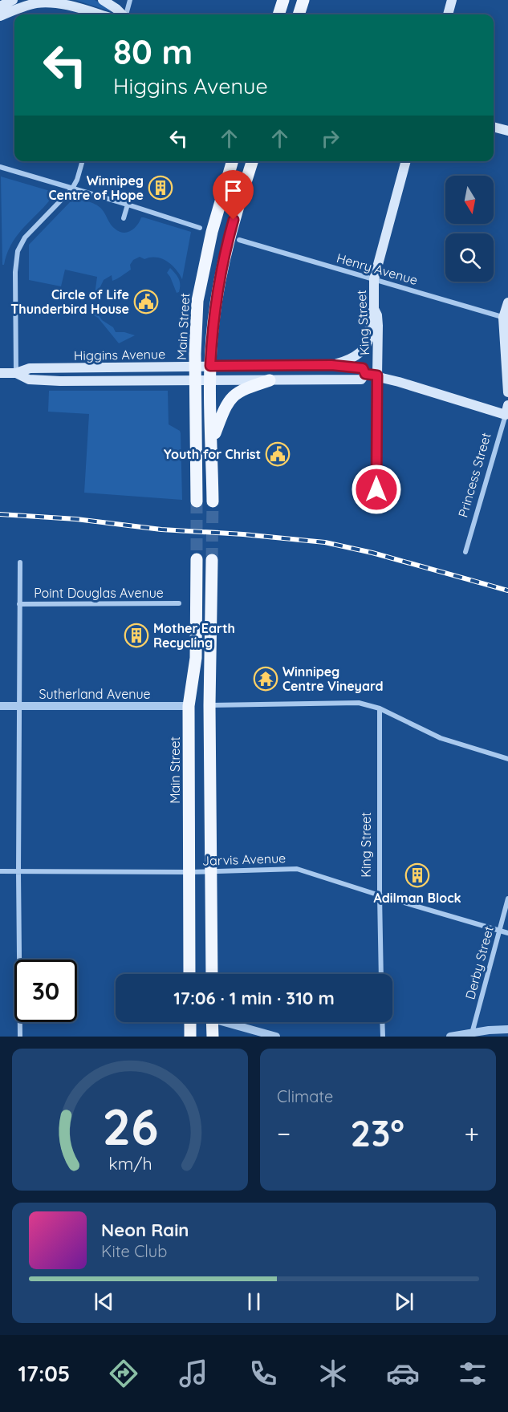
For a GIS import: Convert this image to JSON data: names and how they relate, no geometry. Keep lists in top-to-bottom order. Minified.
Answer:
{"streets":{"main road":["King Street","Main Street","Higgins Avenue"],"street":["Henry Avenue","Princess Street","Point Douglas Avenue","Sutherland Avenue","Jarvis Avenue","Derby Street"]},"crossings":[["Henry Avenue","King Street"],["King Street","Higgins Avenue"],["King Street","Jarvis Avenue"],["Main Street","Higgins Avenue"],["Main Street","Sutherland Avenue"],["Main Street","Jarvis Avenue"],["Higgins Avenue","Princess Street"],["Jarvis Avenue","Derby Street"]],"places":{"building":["Winnipeg Centre of Hope","Mother Earth Recycling","Adilman Block"],"public building":["Circle of Life Thunderbird House","Youth for Christ"],"temple":["Winnipeg Centre Vineyard"]},"north":"bottom","page":{"turn":["80 m","Higgins Avenue"],"limit":"30","trip":"17:06 · 1 min · 310 m","tile":"Climate","heat":["−","23°","+"],"song":["Neon Rain","Kite Club"],"tabs":"17:05","gauge":["26","km/h"]}}
